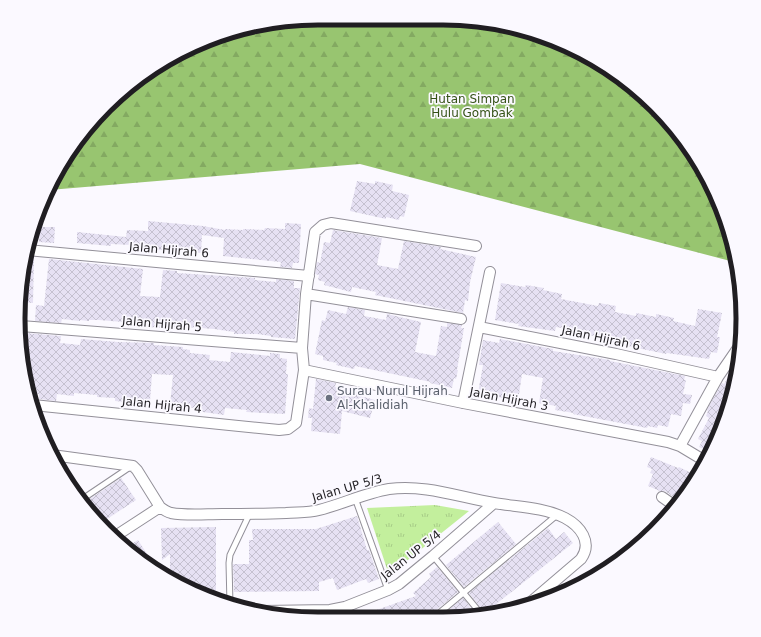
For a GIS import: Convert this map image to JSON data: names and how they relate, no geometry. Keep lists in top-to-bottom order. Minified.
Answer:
{"streets":{"street":["Jalan Hijrah 6","Jalan Hijrah 5","Jalan Hijrah 3","Jalan Hijrah 4","Jalan UP 5/3","Jalan UP 5/4"]},"crossings":[["Jalan Hijrah 3","Jalan Hijrah 4"],["Jalan UP 5/3","Jalan UP 5/4"]],"parks":["Hutan Simpan Hulu Gombak"],"places":["Surau Nurul Hijrah Al-Khalidiah"]}
